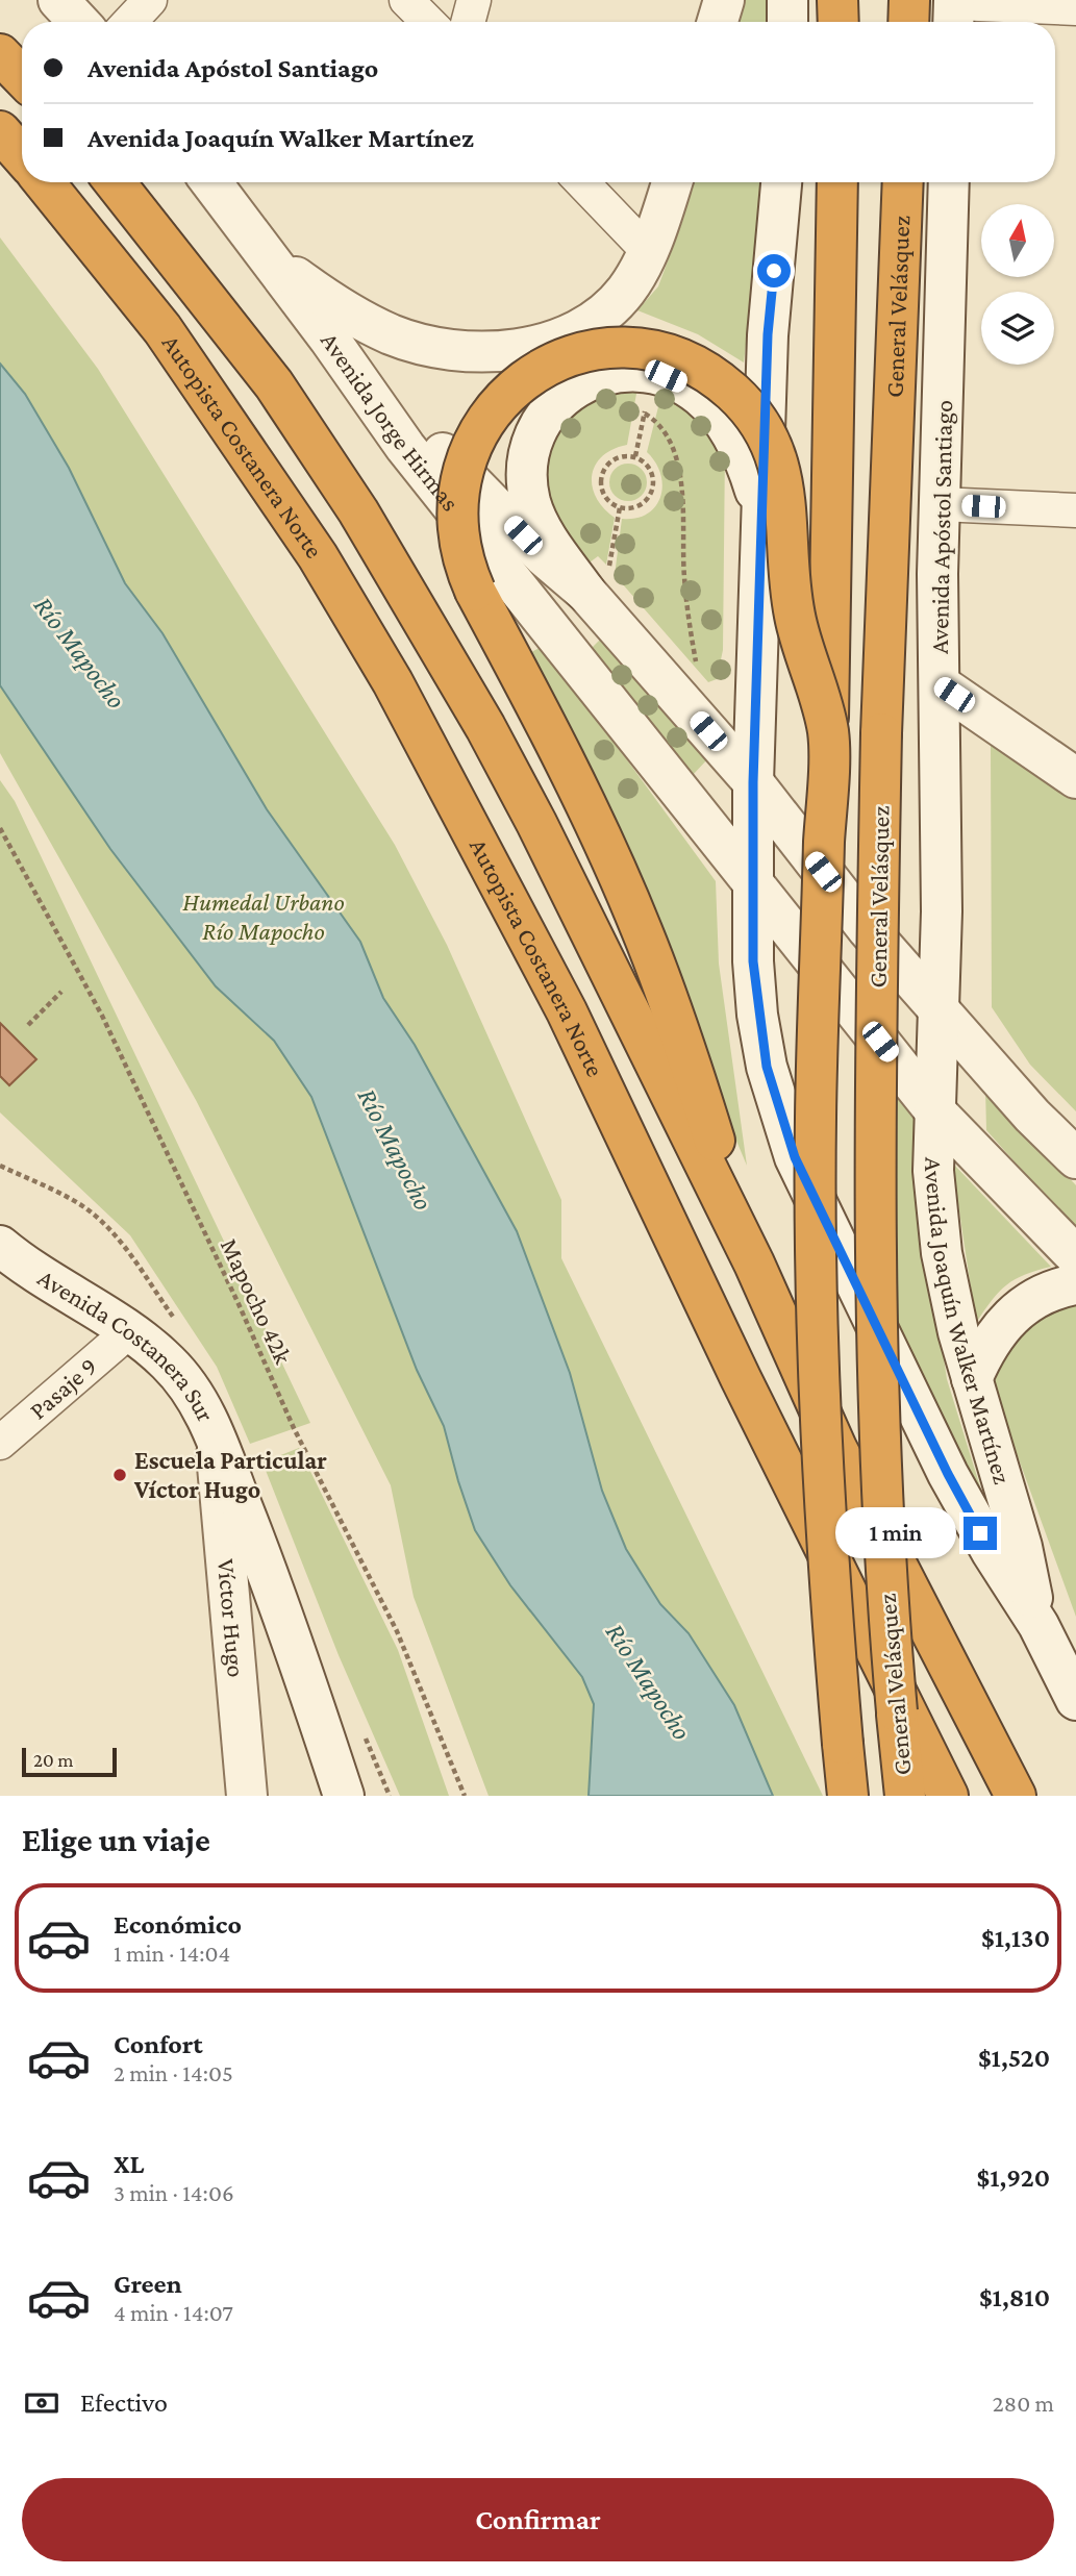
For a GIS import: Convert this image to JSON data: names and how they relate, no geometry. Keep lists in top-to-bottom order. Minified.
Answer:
{"streets":{"highway":["General Velásquez","Autopista Costanera Norte"],"main road":["Avenida Jorge Hirmas","Avenida Apóstol Santiago","Avenida Joaquín Walker Martínez","Avenida Costanera Sur","Víctor Hugo"],"street":["Pasaje 9"],"path":["Mapocho 42k"]},"crossings":[["Avenida Jorge Hirmas","Avenida Apóstol Santiago"],["Avenida Jorge Hirmas","Avenida Joaquín Walker Martínez"],["Avenida Apóstol Santiago","Avenida Joaquín Walker Martínez"],["Avenida Costanera Sur","Pasaje 9"],["Avenida Costanera Sur","Víctor Hugo"]],"water":["Río Mapocho"],"parks":["Humedal Urbano Río Mapocho"],"places":["Escuela Particular Víctor Hugo"],"scale_bar":"20 m","north":"top","page":{"banner":["Avenida Apóstol Santiago","Avenida Joaquín Walker Martínez"],"bubble":"1 min","scale":"20 m","heading":"Elige un viaje","list":[{"name":"Económico","note":"1 min · 14:04","value":"$1,130"},{"name":"Confort","note":"2 min · 14:05","value":"$1,520"},{"name":"XL","note":"3 min · 14:06","value":"$1,920"},{"name":"Green","note":"4 min · 14:07","value":"$1,810"}],"pay":["Efectivo","280 m"],"buttons":"Confirmar"}}
